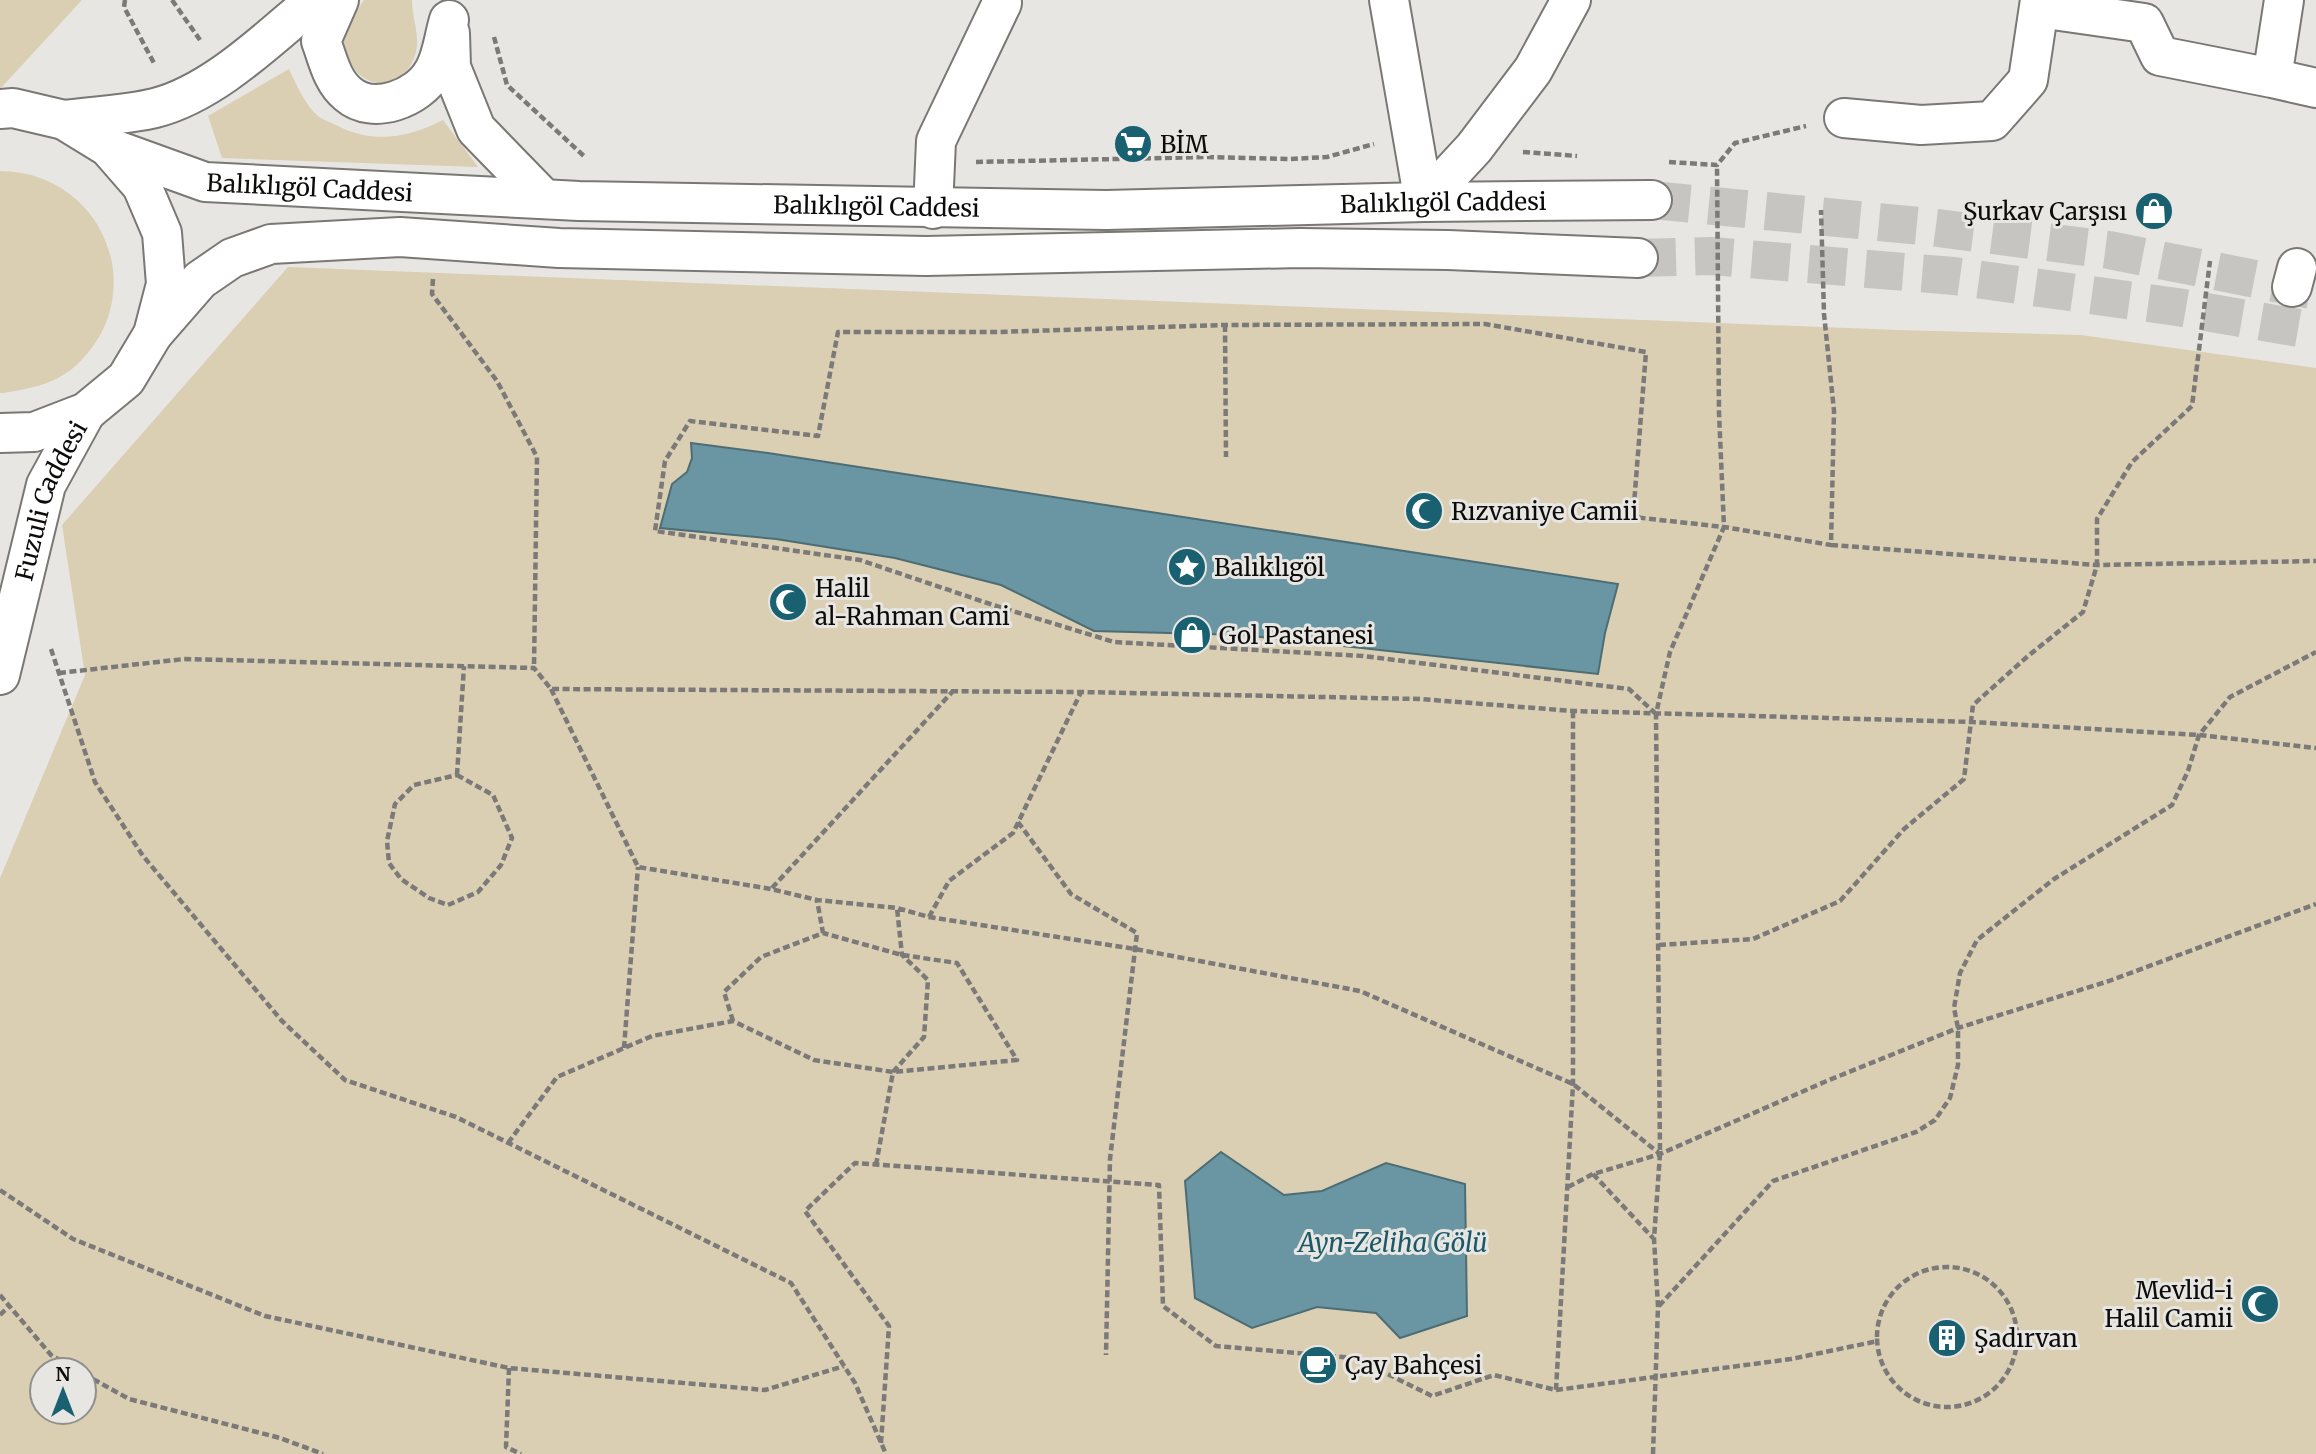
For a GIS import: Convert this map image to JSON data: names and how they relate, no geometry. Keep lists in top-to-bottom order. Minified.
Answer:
{"streets":{"main road":["Balıklıgöl Caddesi","Fuzuli Caddesi"]},"water":["Ayn-Zeliha Gölü"],"places":{"supermarket":["BİM"],"shop":["Şurkav Çarşısı","Gol Pastanesi"],"mosque":["Rızvaniye Camii","Halil al-Rahman Cami","Mevlid-i Halil Camii"],"place":["Balıklıgöl"],"building":["Şadırvan"],"cafe":["Çay Bahçesi"]},"north":"top"}
